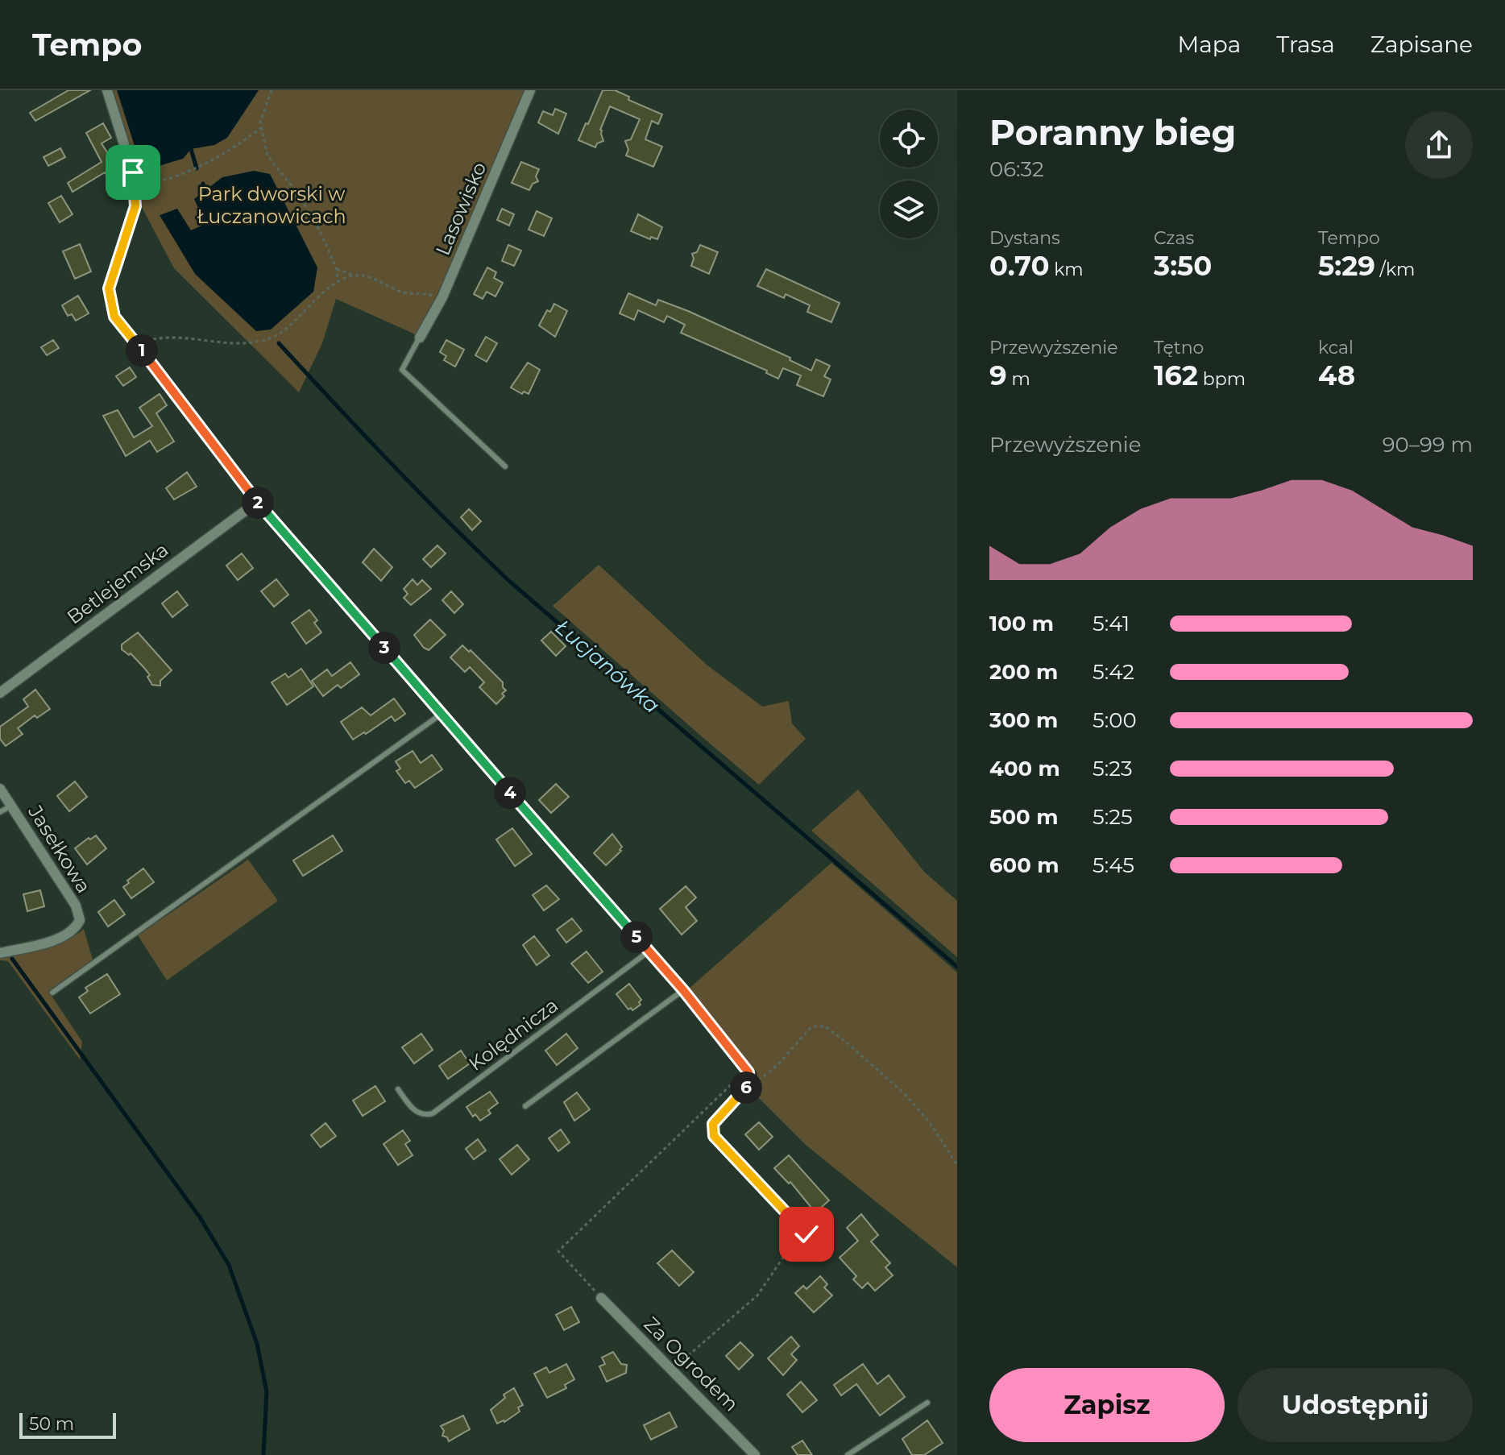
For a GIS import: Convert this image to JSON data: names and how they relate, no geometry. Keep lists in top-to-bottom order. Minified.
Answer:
{"streets":{"street":["Lasowisko","Betlejemska","Jasełkowa","Za Ogrodem"],"lane":["Kolędnicza"]},"water":["Łucjanówka"],"parks":["Park dworski w Łuczanowicach"],"scale_bar":"50 m","page":{"header":"Tempo","nav":["Mapa","Trasa","Zapisane"],"heading":["Poranny bieg","06:32"],"stats":[["Dystans","0.70 km"],["Czas","3:50"],["Tempo","5:29 /km"],["Przewyższenie","9 m"],["Tętno","162 bpm"],["kcal","48"]],"pins":["1","2","3","4","5","6"],"chart":["Przewyższenie","90–99 m"],"list":[{"name":"100 m","note":"5:41"},{"name":"200 m","note":"5:42"},{"name":"300 m","note":"5:00"},{"name":"400 m","note":"5:23"},{"name":"500 m","note":"5:25"},{"name":"600 m","note":"5:45"}],"buttons":["Zapisz","Udostępnij"],"scale":"50 m"}}
